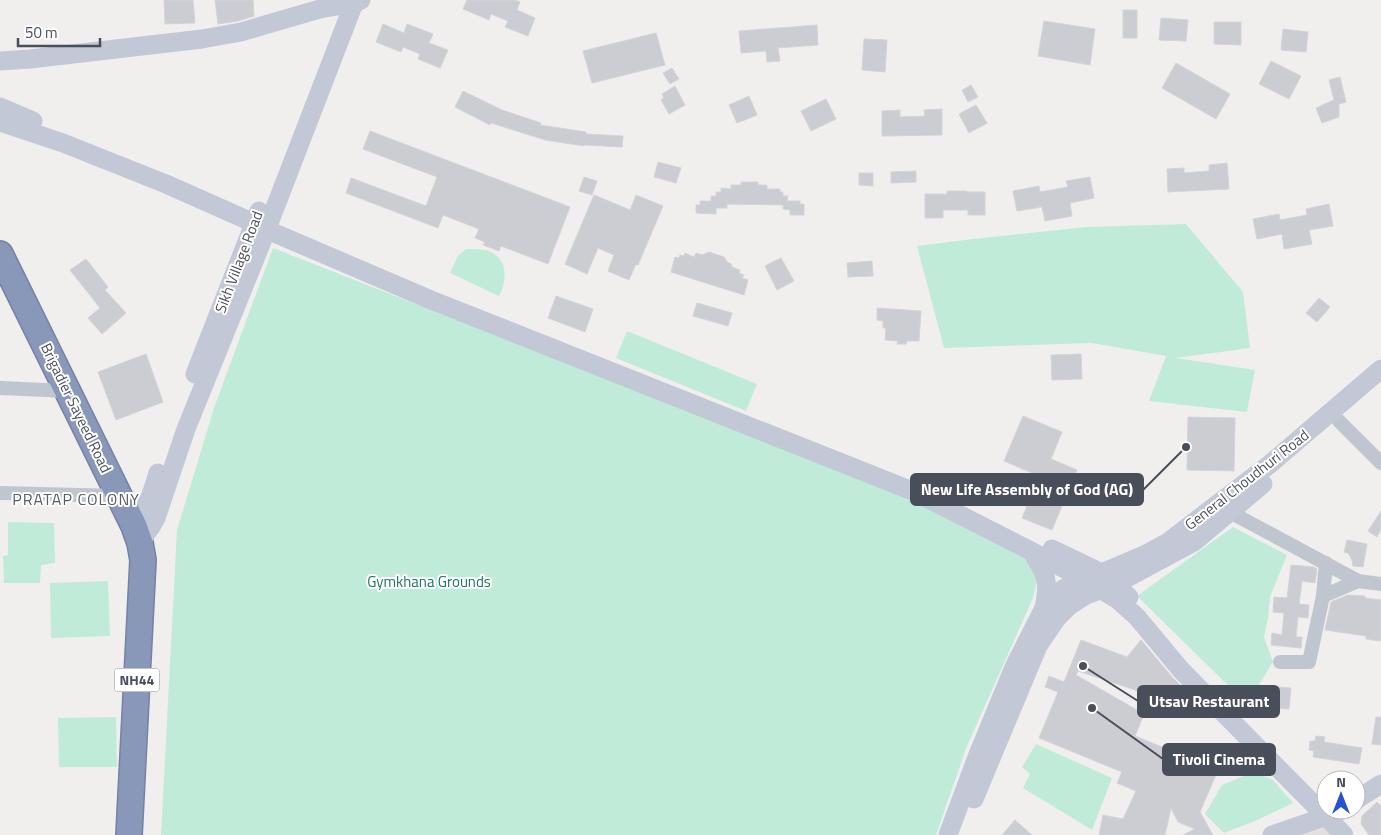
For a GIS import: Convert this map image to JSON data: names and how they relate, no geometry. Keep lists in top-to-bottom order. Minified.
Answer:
{"streets":{"highway":["Brigadier Sayeed Road","NH44"],"main road":["Sikh Village Road","General Choudhuri Road"]},"crossings":[["Sikh Village Road","Brigadier Sayeed Road"],["Sikh Village Road","NH44"],["Brigadier Sayeed Road","NH44"]],"districts":["PRATAP COLONY"],"parks":["Gymkhana Grounds"],"places":["New Life Assembly of God (AG)","Utsav Restaurant","Tivoli Cinema"],"scale_bar":"50 m","north":"top"}
